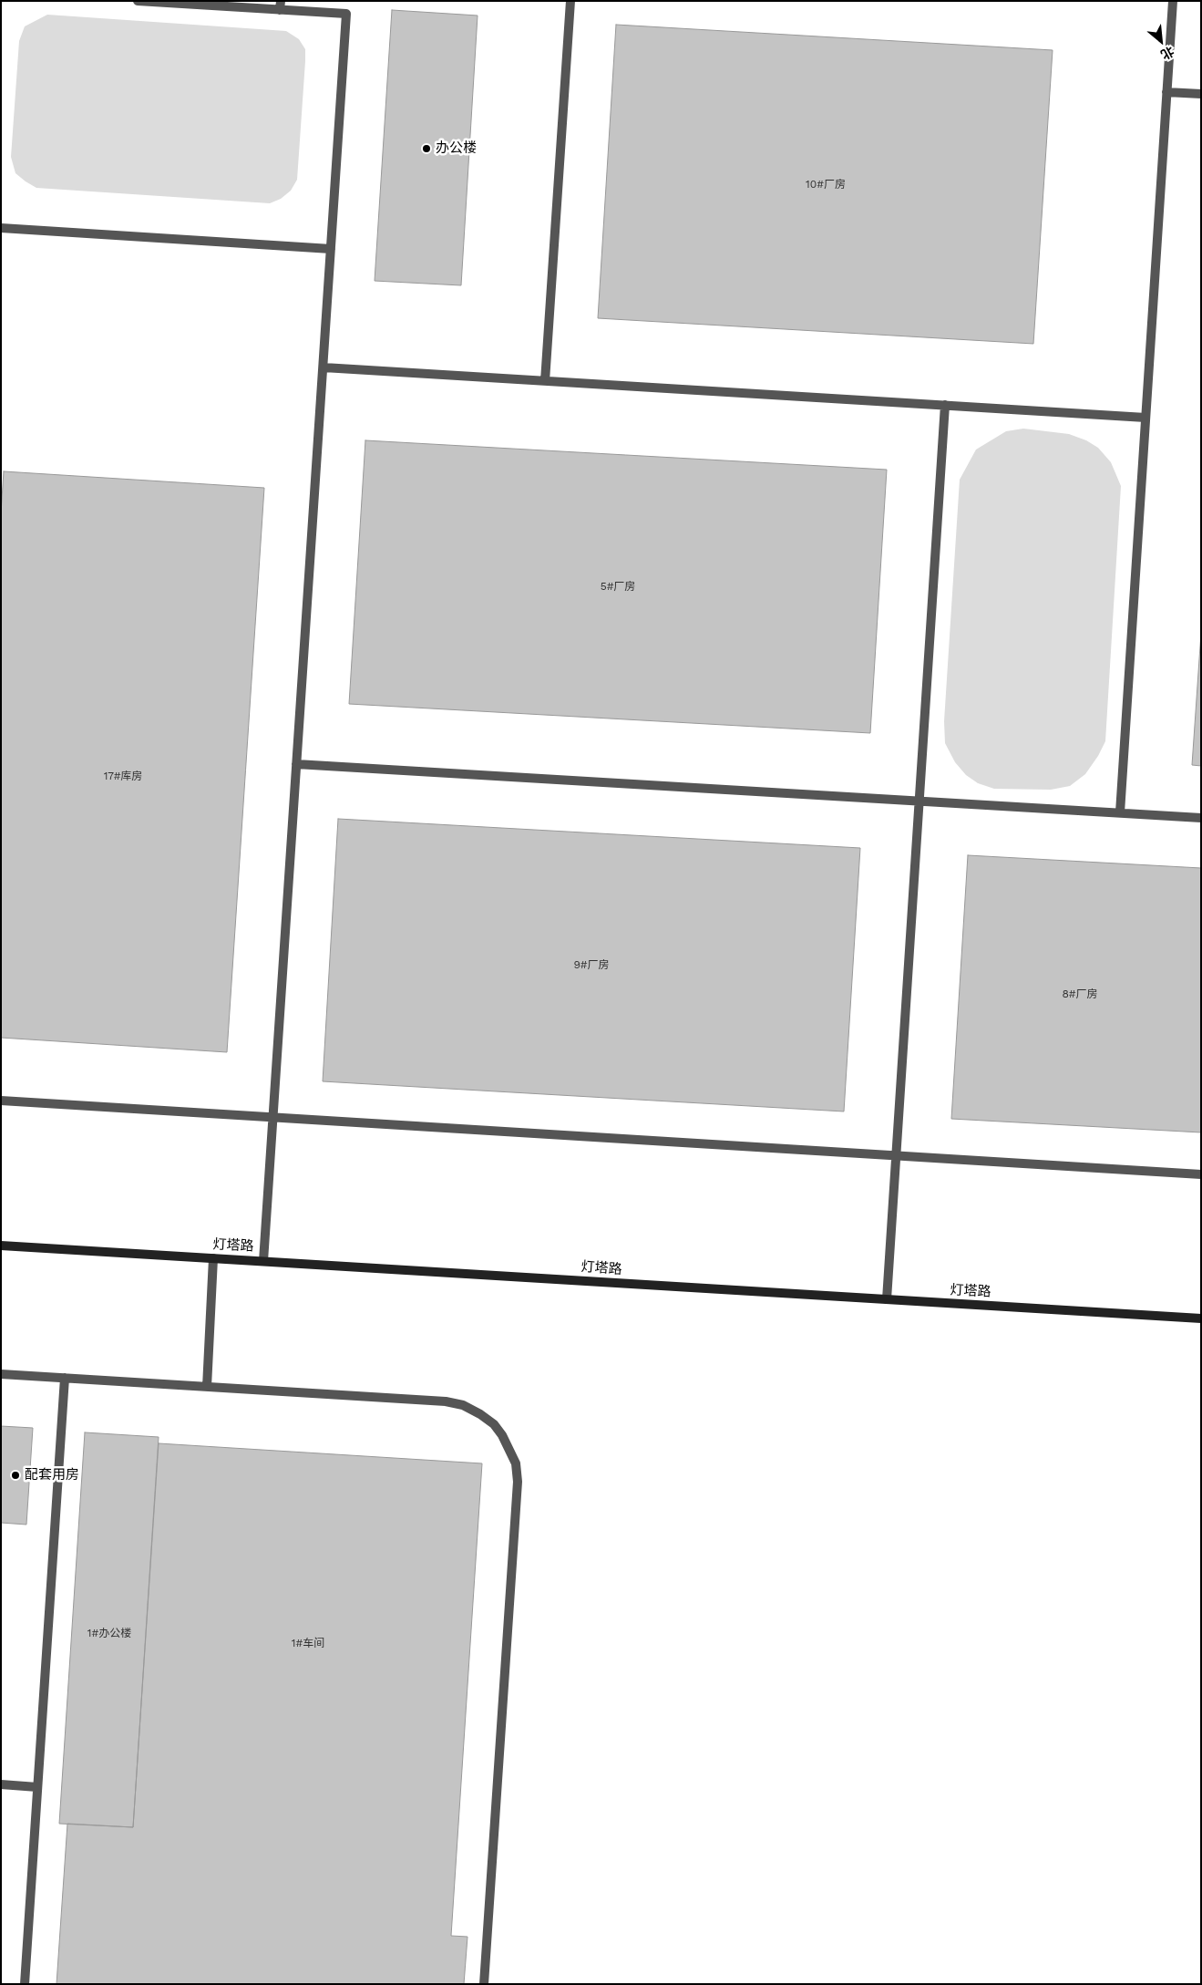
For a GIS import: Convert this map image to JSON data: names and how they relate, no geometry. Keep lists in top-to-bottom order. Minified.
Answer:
{"streets":{"main road":["灯塔路"]},"places":["办公楼","配套用房"],"house_numbers":["10#厂房","5#厂房","17#库房","9#厂房","8#厂房","1#办公楼","1#车间"],"north":"bottom right"}
